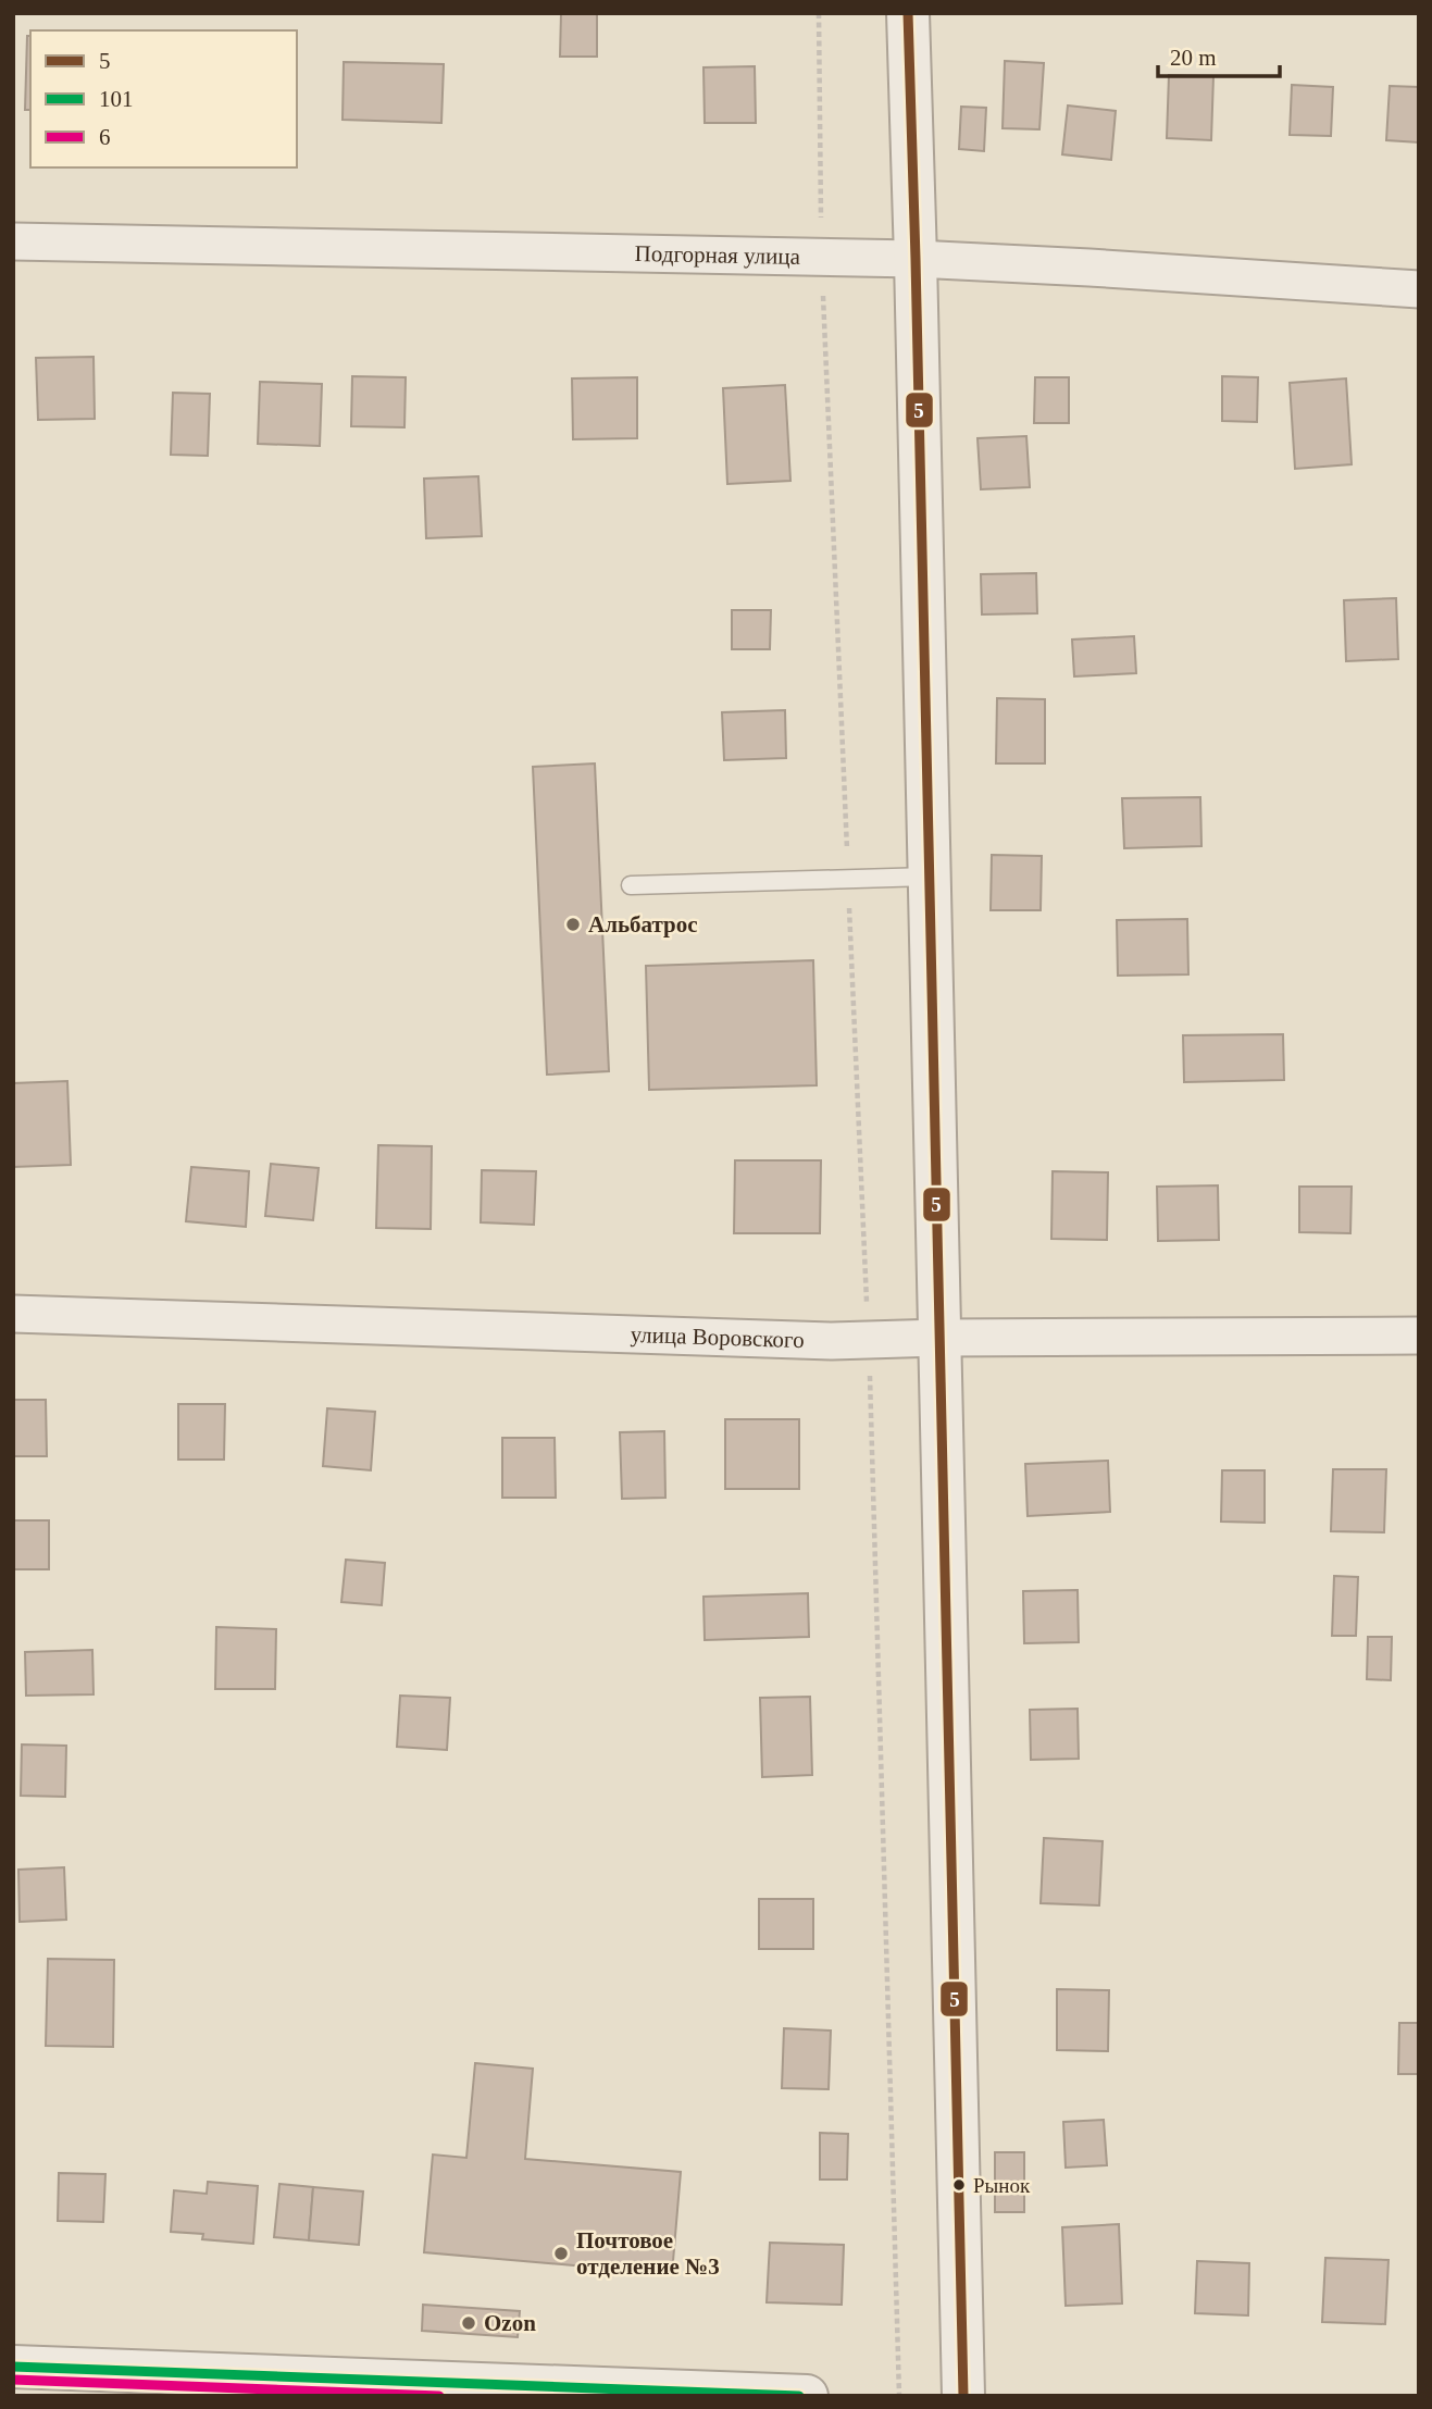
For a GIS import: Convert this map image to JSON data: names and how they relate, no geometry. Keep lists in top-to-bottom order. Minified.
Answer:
{"streets":{"street":["Подгорная улица","улица Воровского"]},"places":["Альбатрос","Рынок","Почтовое отделение №3","Ozon"],"lines":["transit line 5","transit line 101","transit line 6"],"legend":["5","101","6"],"scale_bar":"20 m"}
